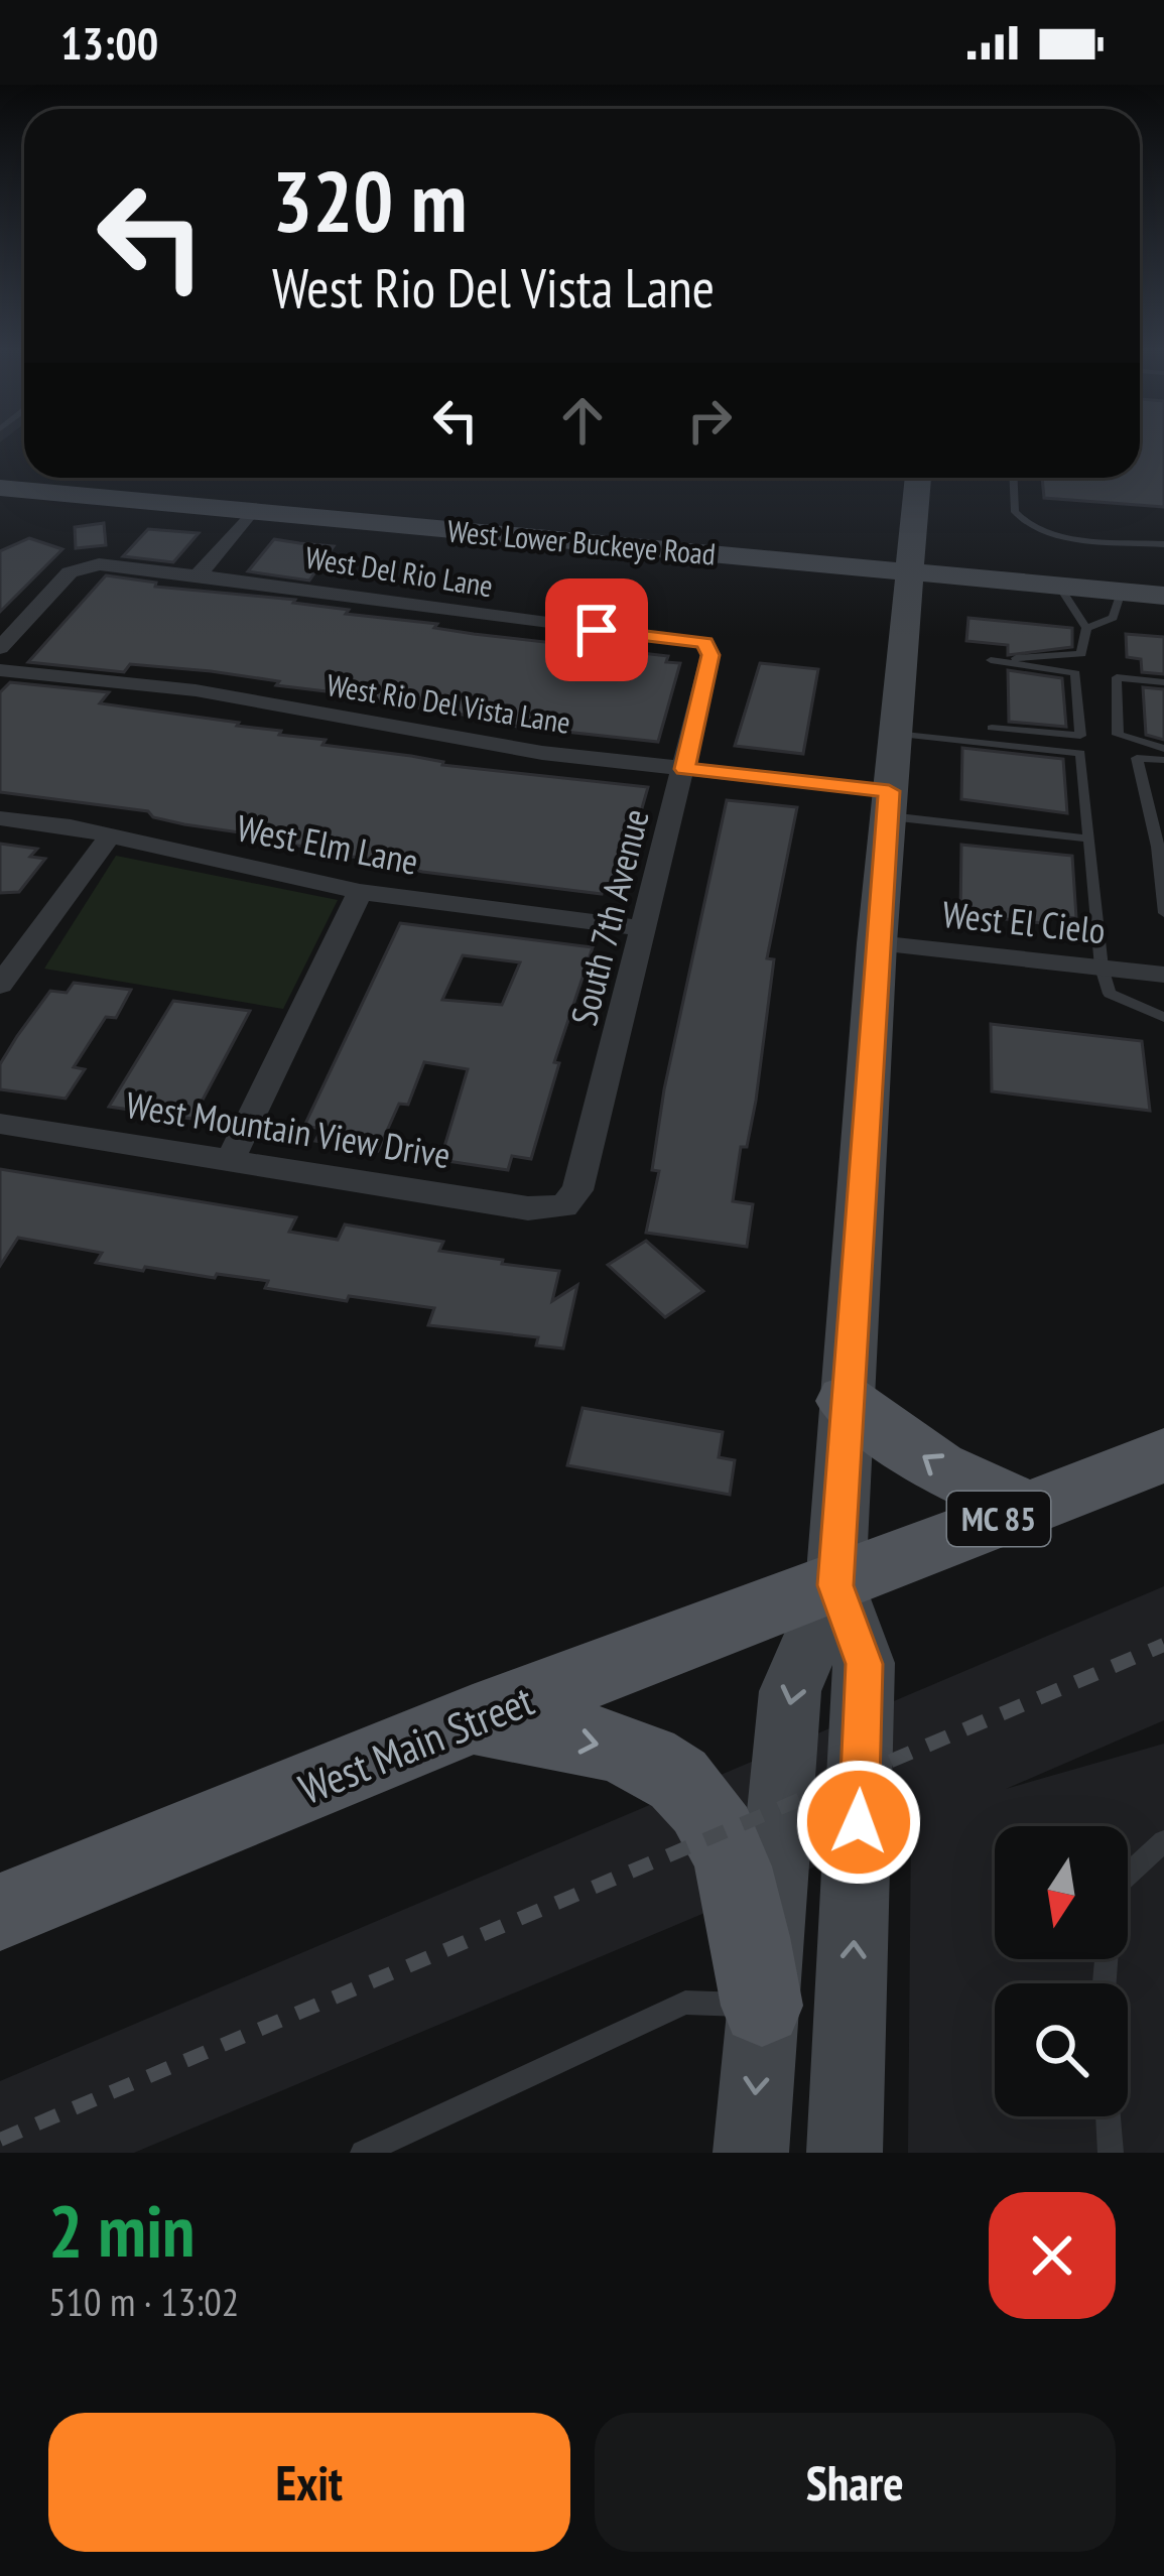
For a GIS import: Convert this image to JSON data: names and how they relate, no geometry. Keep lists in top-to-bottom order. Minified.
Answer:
{"streets":{"main road":["West Lower Buckeye Road","MC 85","West Main Street"],"street":["West Del Rio Lane","West Rio Del Vista Lane","West Elm Lane","South 7th Avenue","West El Cielo","West Mountain View Drive"]},"crossings":[["West Del Rio Lane","South 7th Avenue"],["West Rio Del Vista Lane","South 7th Avenue"],["West Elm Lane","South 7th Avenue"],["South 7th Avenue","West Mountain View Drive"],["MC 85","West Main Street"]],"north":"bottom","page":{"status":"13:00","turn":["320 m","West Rio Del Vista Lane"],"heading":["2 min","510 m · 13:02"],"buttons":["Exit","Share"]}}
